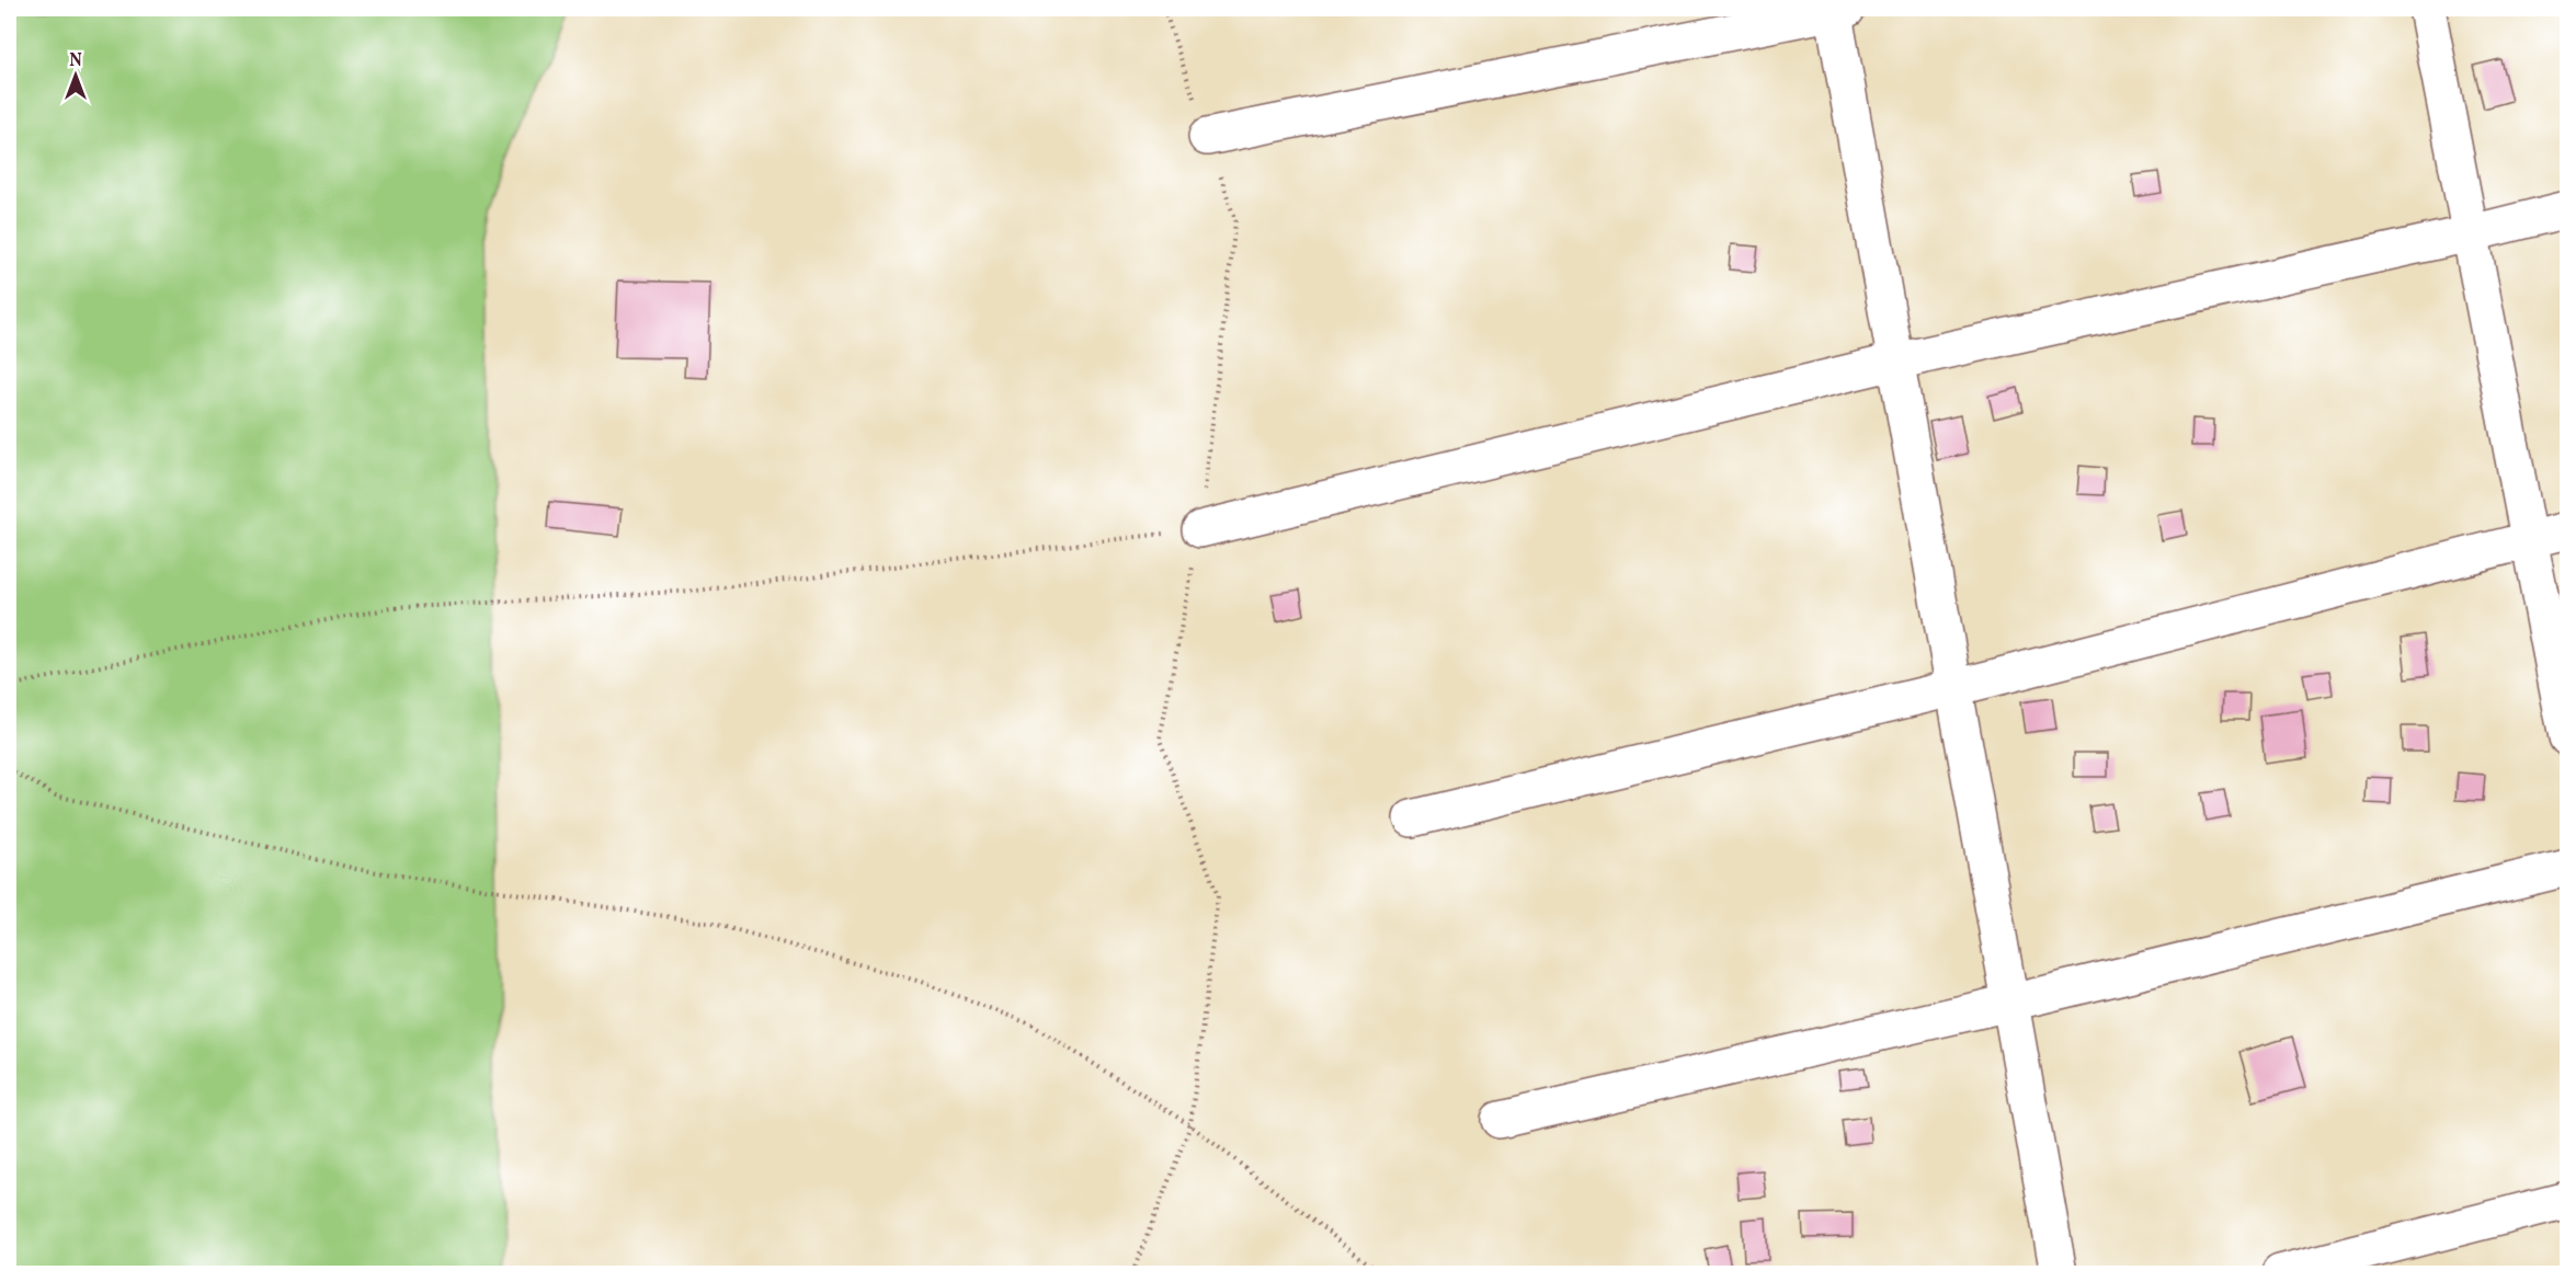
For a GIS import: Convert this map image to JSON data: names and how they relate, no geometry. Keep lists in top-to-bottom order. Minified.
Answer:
{"north":"top"}
